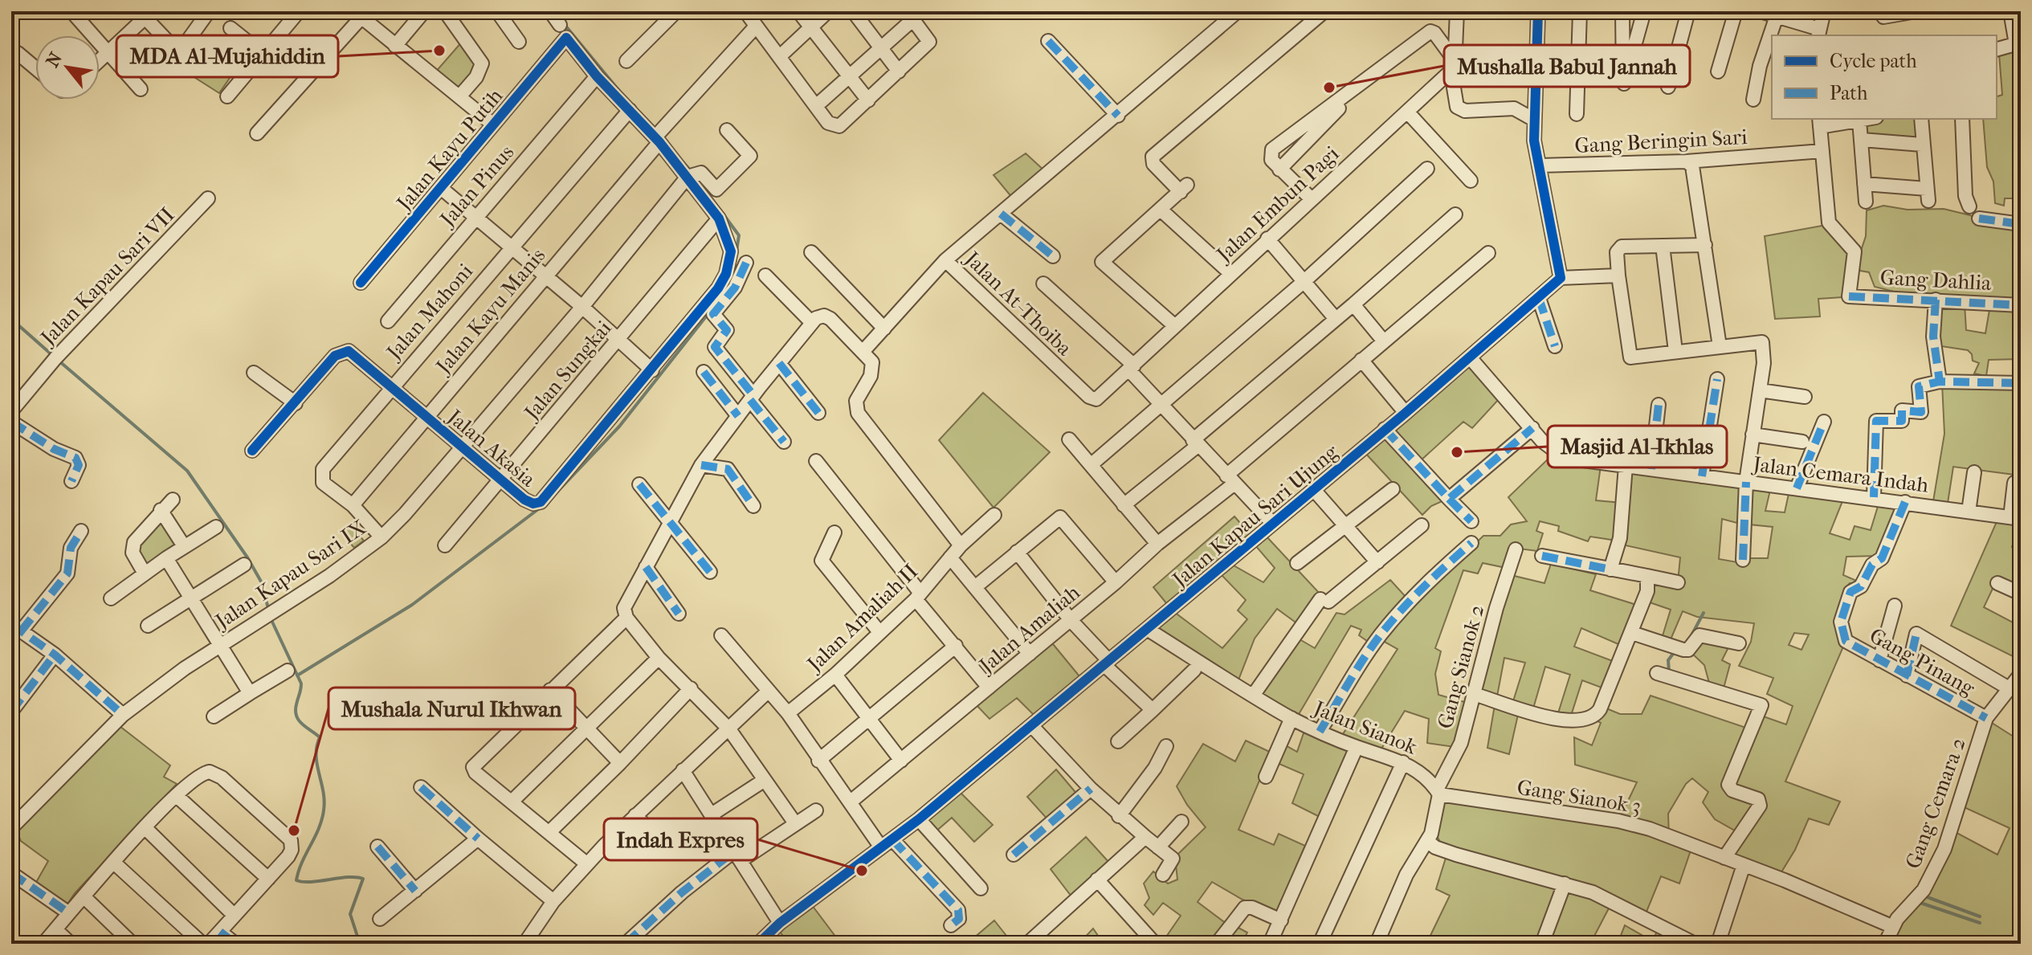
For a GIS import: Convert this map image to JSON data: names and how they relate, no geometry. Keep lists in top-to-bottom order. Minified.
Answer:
{"streets":{"street":["Gang Beringin Sari","Jalan Kayu Putih","Jalan Pinus","Jalan Embun Pagi","Jalan Kapau Sari VII","Gang Dahlia","Jalan At-Thoiba","Jalan Kayu Manis","Jalan Mahoni","Jalan Sungkai","Jalan Akasia","Jalan Cemara Indah","Jalan Kapau Sari Ujung","Jalan Kapau Sari IX","Jalan Amaliah II","Jalan Amaliah","Gang Pinang","Gang Sianok 2","Jalan Sianok","Gang Sianok 3","Gang Cemara 2"]},"crossings":[["Gang Beringin Sari","Gang Dahlia"],["Jalan Kayu Putih","Jalan Akasia"],["Jalan Pinus","Jalan Akasia"],["Jalan Embun Pagi","Jalan At-Thoiba"],["Jalan Kayu Manis","Jalan Mahoni"],["Jalan Kayu Manis","Jalan Akasia"],["Jalan Mahoni","Jalan Akasia"],["Jalan Mahoni","Jalan Kapau Sari IX"],["Jalan Sungkai","Jalan Akasia"],["Jalan Akasia","Jalan Kapau Sari IX"],["Jalan Cemara Indah","Jalan Kapau Sari Ujung"],["Jalan Cemara Indah","Gang Pinang"],["Jalan Kapau Sari Ujung","Jalan Sianok"],["Gang Pinang","Gang Cemara 2"],["Gang Sianok 2","Jalan Sianok"],["Gang Sianok 2","Gang Sianok 3"],["Jalan Sianok","Gang Sianok 3"],["Gang Sianok 3","Gang Cemara 2"]],"places":["MDA Al-Mujahiddin","Mushalla Babul Jannah","Masjid Al-Ikhlas","Mushala Nurul Ikhwan","Indah Expres"],"legend":["Cycle path","Path"],"north":"top left"}
